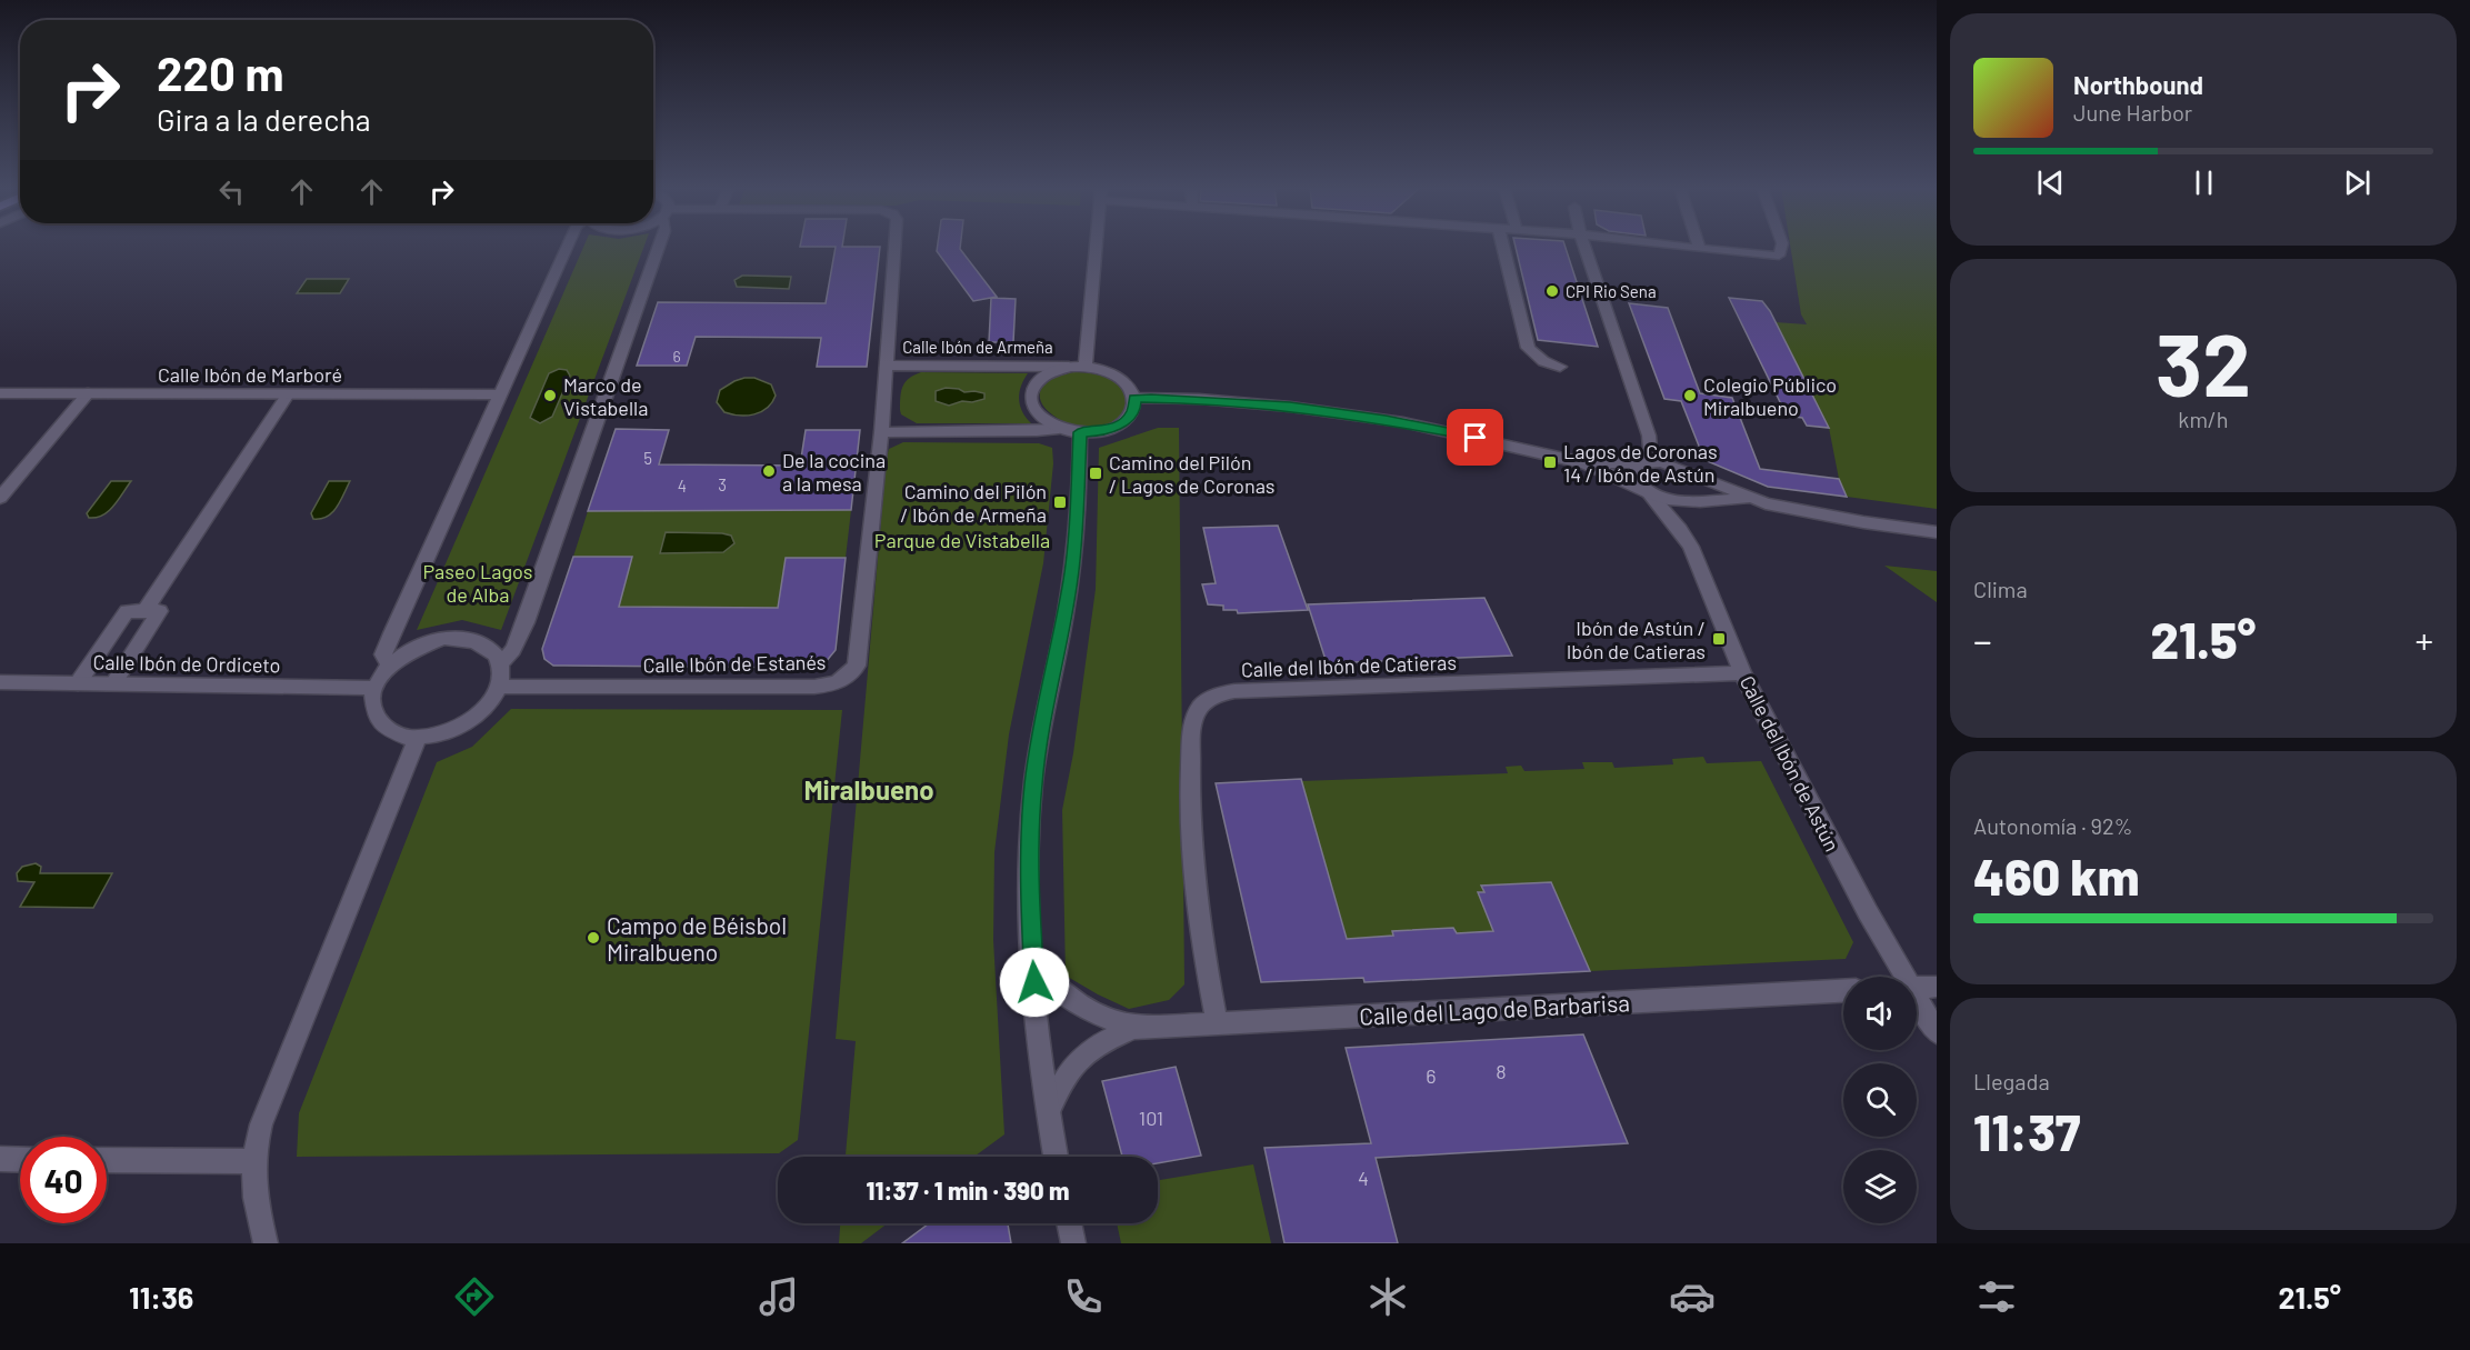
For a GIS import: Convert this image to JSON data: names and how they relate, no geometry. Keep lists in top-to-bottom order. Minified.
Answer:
{"streets":{"street":["Calle Ibón de Armeña","Calle Ibón de Marboré","Calle Ibón de Ordiceto","Calle Ibón de Estanés","Calle del Ibón de Catieras","Calle del Ibón de Astún","Calle del Lago de Barbarisa"]},"crossings":[["Calle Ibón de Armeña","Calle Ibón de Estanés"],["Calle Ibón de Ordiceto","Calle Ibón de Estanés"],["Calle del Ibón de Catieras","Calle del Ibón de Astún"],["Calle del Ibón de Catieras","Calle del Lago de Barbarisa"]],"districts":["Miralbueno"],"parks":["Parque de Vistabella","Paseo Lagos de Alba"],"places":{"other":["CPI Rio Sena","Marco de Vistabella","Colegio Público Miralbueno","De la cocina a la mesa","Campo de Béisbol Miralbueno"],"transit":["Lagos de Coronas 14 / Ibón de Astún","Camino del Pilón / Lagos de Coronas","Camino del Pilón / Ibón de Armeña","Ibón de Astún / Ibón de Catieras"]},"house_numbers":["6","5","3","4","8","6","101","4"],"page":{"turn":["220 m","Gira a la derecha"],"song":["Northbound","June Harbor"],"tile":[["32","km/h"],"Clima",["Autonomía · 92%","460 km"],["Llegada","11:37"]],"heat":["−","21.5°","+"],"limit":"40","trip":"11:37 · 1 min · 390 m","tabs":["11:36","21.5°"]}}
